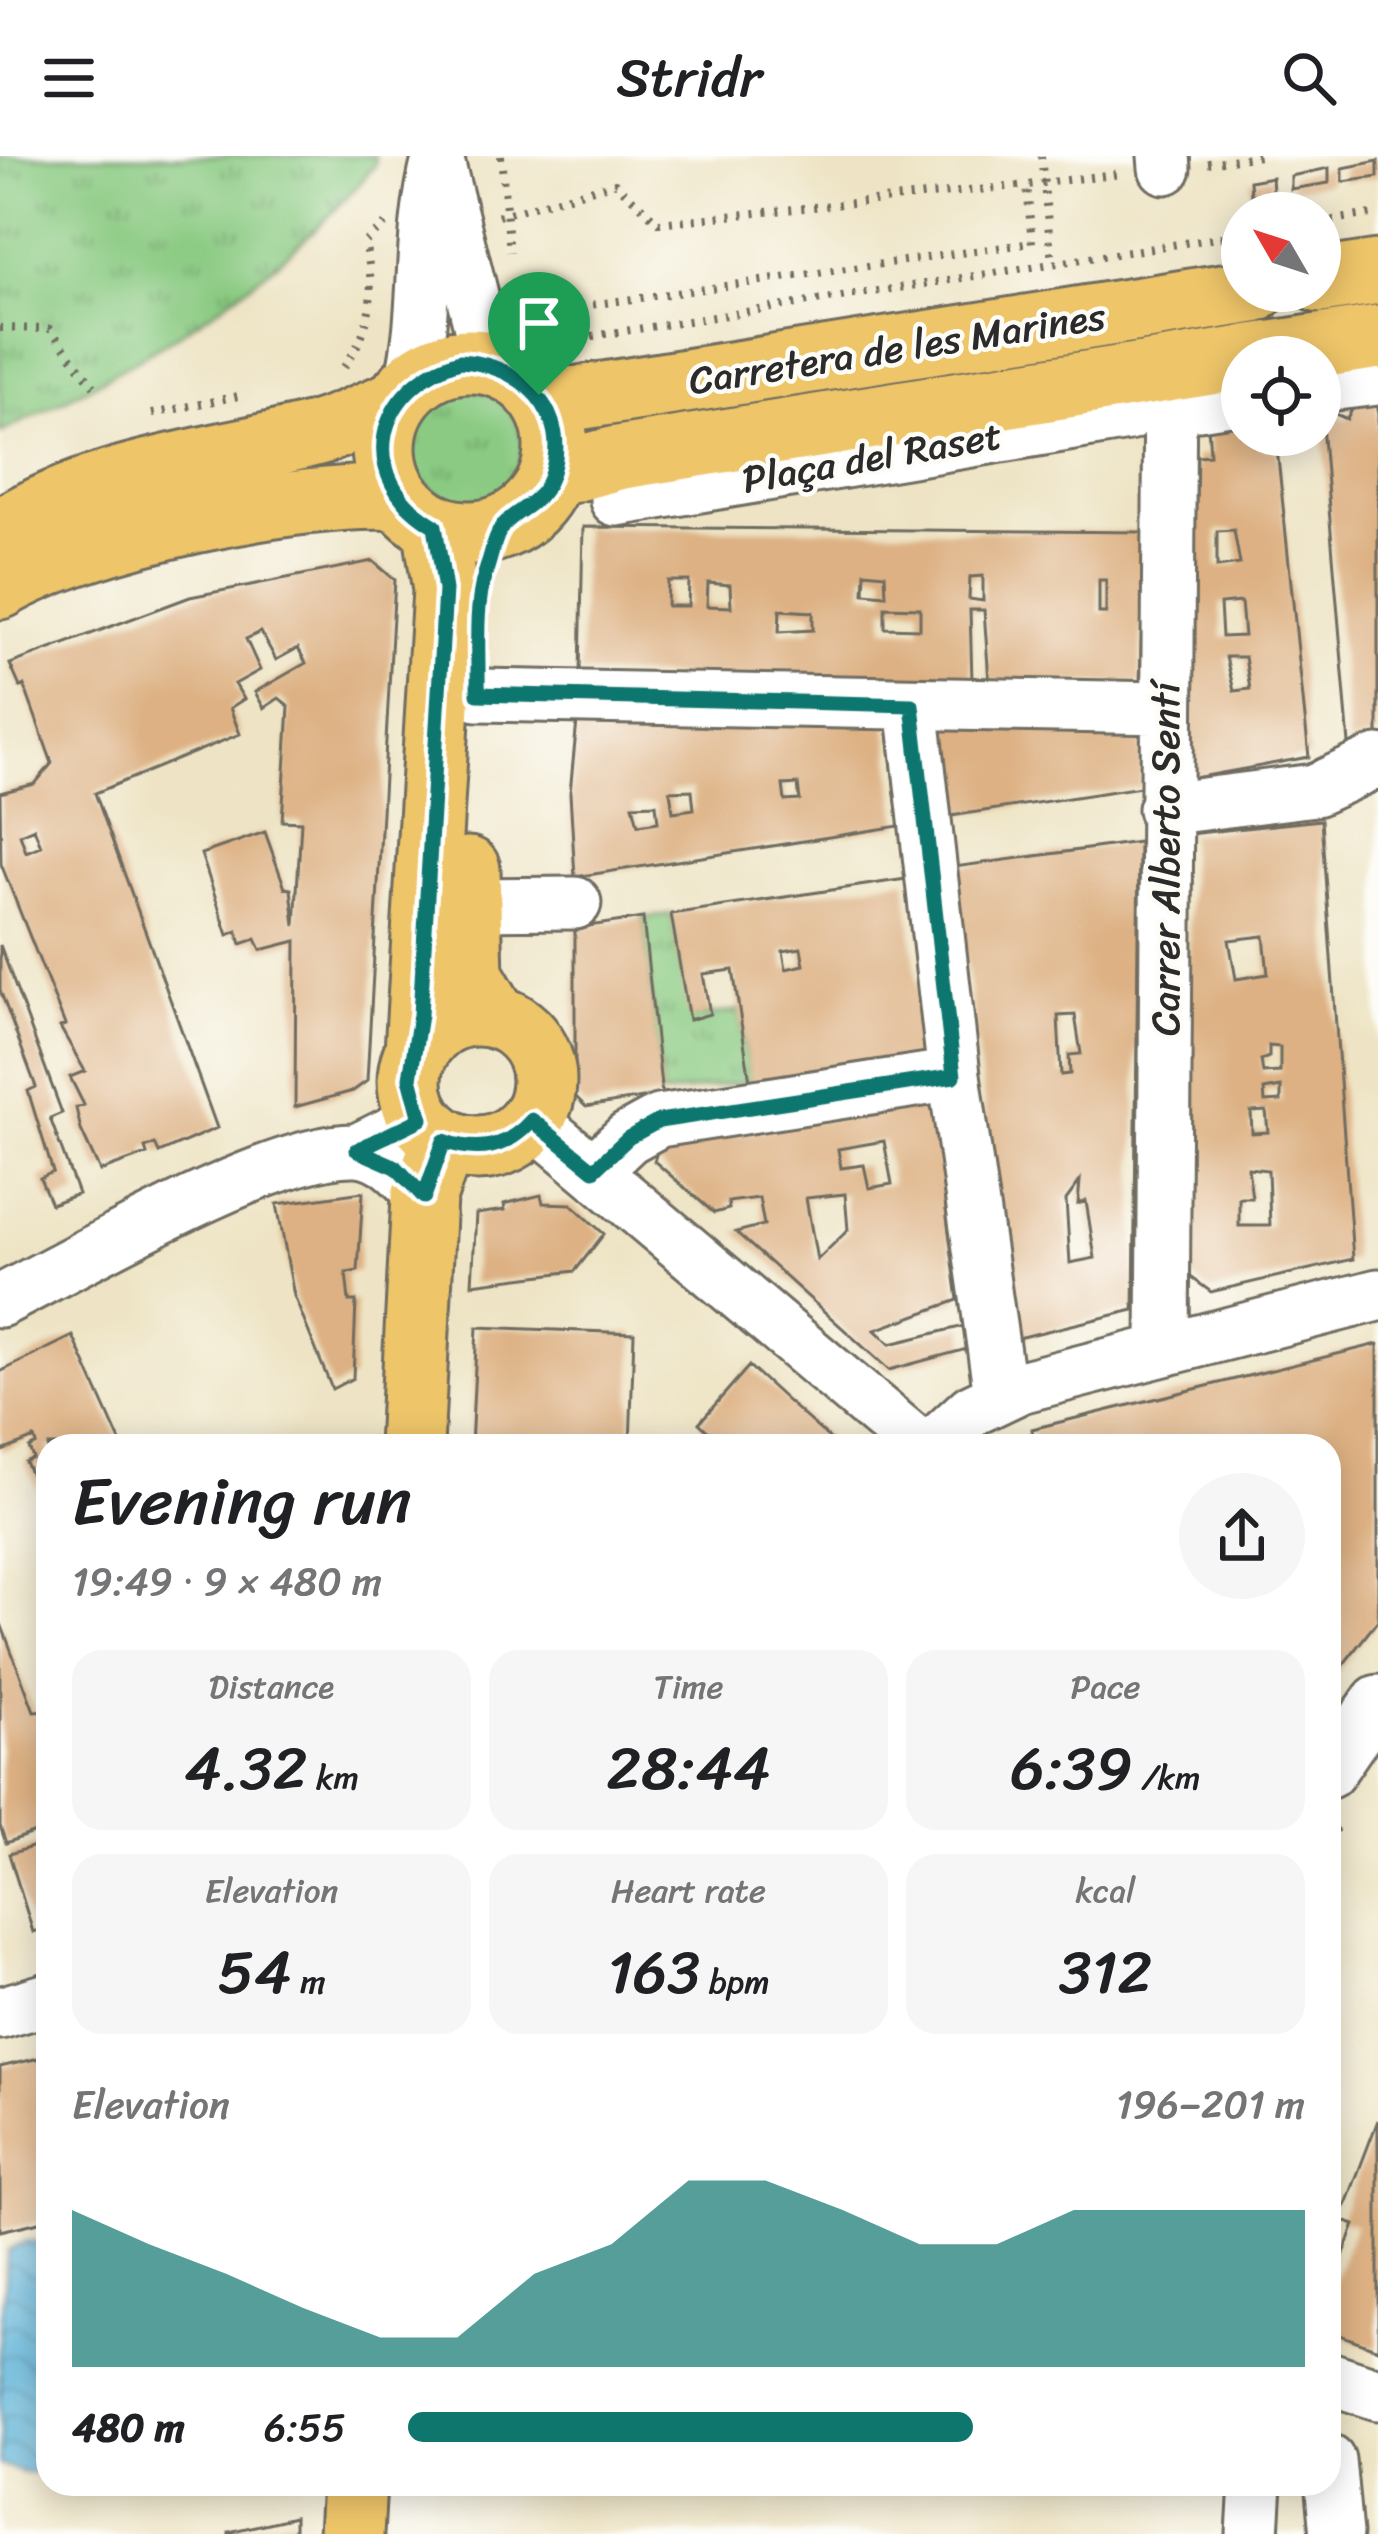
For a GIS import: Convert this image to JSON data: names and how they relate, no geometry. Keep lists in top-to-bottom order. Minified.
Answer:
{"streets":{"main road":["Carretera de les Marines"],"street":["Plaça del Raset","Carrer Alberto Sentí"]},"crossings":[["Carretera de les Marines","Carrer Alberto Sentí"]],"north":"top left","page":{"header":"Stridr","heading":["Evening run","19:49 · 9 × 480 m"],"stats":[["Distance","4.32 km"],["Time","28:44"],["Pace","6:39 /km"],["Elevation","54 m"],["Heart rate","163 bpm"],["kcal","312"]],"chart":["Elevation","196–201 m"],"list":[{"name":"480 m","note":"6:55"}]}}
